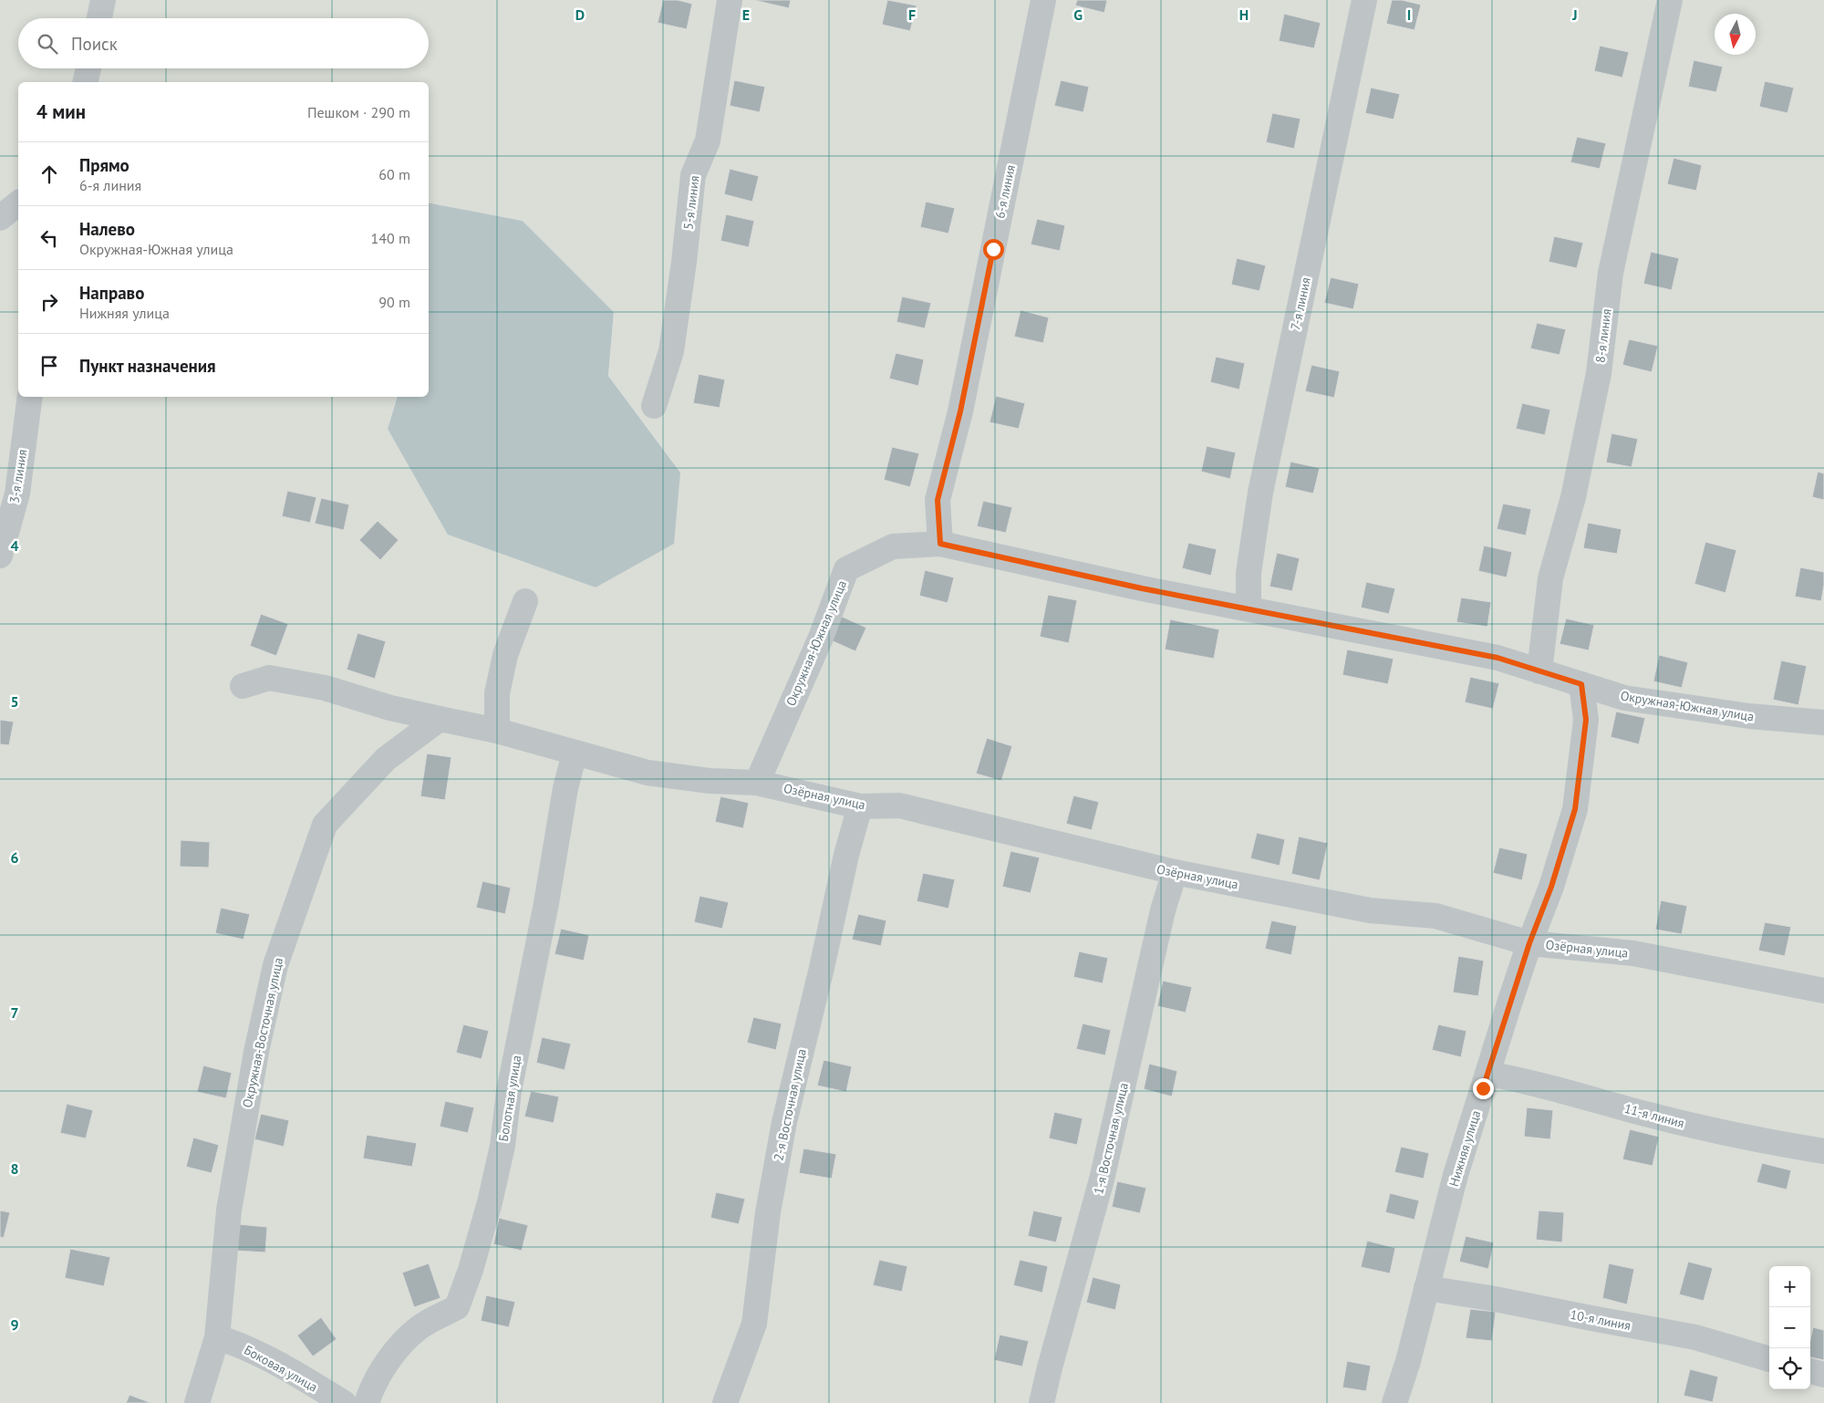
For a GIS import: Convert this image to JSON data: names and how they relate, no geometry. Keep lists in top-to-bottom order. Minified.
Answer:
{"streets":{"street":["6-я линия","5-я линия","7-я линия","8-я линия","3-я линия","Окружная-Южная улица","Озёрная улица","Окружная-Восточная улица","Болотная улица","2-я Восточная улица","11-я линия","1-я Восточная улица","Нижняя улица","10-я линия","Боковая улица"]},"crossings":[["6-я линия","Окружная-Южная улица"],["7-я линия","Окружная-Южная улица"],["8-я линия","Окружная-Южная улица"],["Окружная-Южная улица","Озёрная улица"],["Окружная-Южная улица","Нижняя улица"],["Озёрная улица","Болотная улица"],["Озёрная улица","2-я Восточная улица"],["Озёрная улица","1-я Восточная улица"],["Озёрная улица","Нижняя улица"],["Окружная-Восточная улица","Боковая улица"],["11-я линия","Нижняя улица"],["Нижняя улица","10-я линия"]],"north":"bottom","page":{"search":"Поиск","heading":["4 мин","Пешком · 290 m"],"list":[["Прямо","6-я линия","60 m"],["Налево","Окружная-Южная улица","140 m"],["Направо","Нижняя улица","90 m"],"Пункт назначения"],"map_buttons":["+","−"]},"grid":{"columns":["D","E","F","G","H","I","J"],"rows":["4","5","6","7","8","9"]}}
